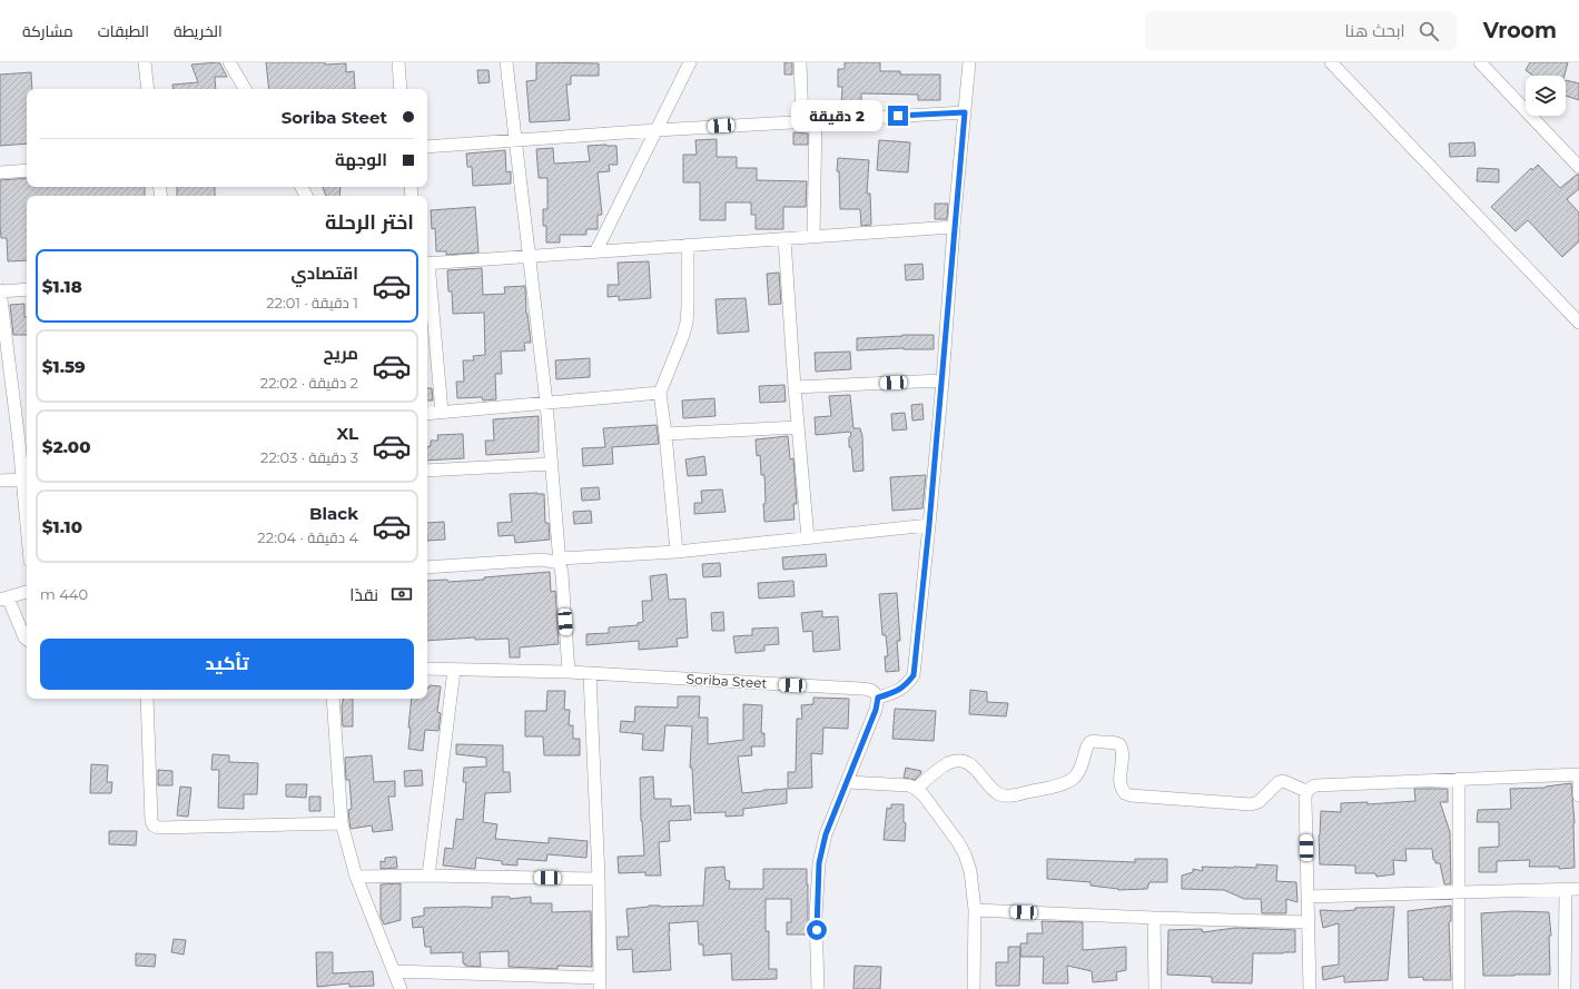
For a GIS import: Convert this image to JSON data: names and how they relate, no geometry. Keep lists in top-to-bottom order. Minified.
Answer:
{"streets":{"street":["Soriba Steet"]},"page":{"header":"Vroom","search":"ابحث هنا","nav":["الخريطة","الطبقات","مشاركة"],"banner":["Soriba Steet","الوجهة"],"bubble":"2 دقيقة","heading":"اختر الرحلة","list":[{"name":"اقتصادي","note":"1 دقيقة · 22:01","value":"$1.18"},{"name":"مريح","note":"2 دقيقة · 22:02","value":"$1.59"},{"name":"XL","note":"3 دقيقة · 22:03","value":"$2.00"},{"name":"Black","note":"4 دقيقة · 22:04","value":"$1.10"}],"pay":["نقدًا","440 m"],"buttons":"تأكيد"}}
